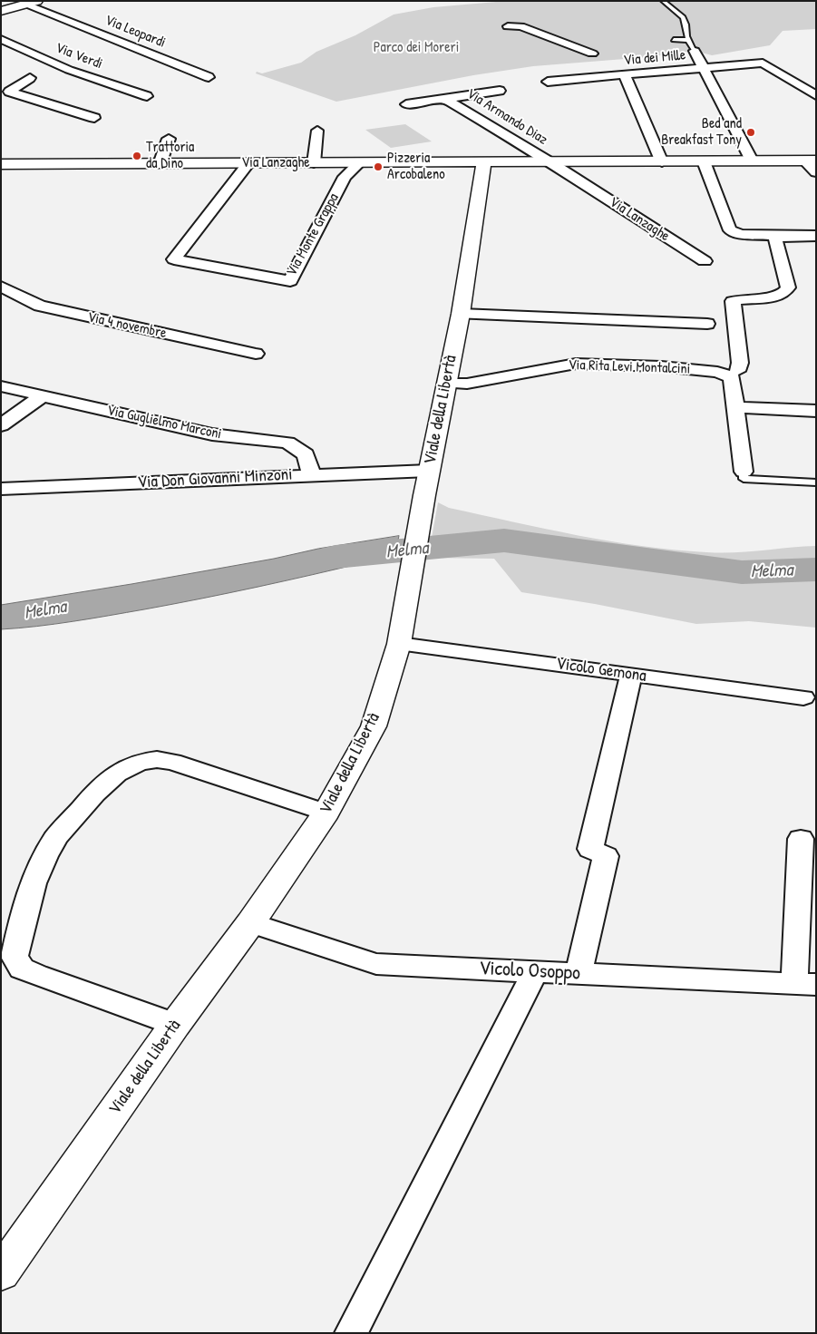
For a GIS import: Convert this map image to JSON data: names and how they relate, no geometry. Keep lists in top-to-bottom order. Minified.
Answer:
{"streets":{"street":["Via Leopardi","Via Verdi","Via dei Mille","Via Armando Diaz","Via Lanzaghe","Via Monte Grappa","Via 4 novembre","Via Rita Levi Montalcini","Viale della Libertà","Via Guglielmo Marconi","Via Don Giovanni Minzoni","Vicolo Gemona","Vicolo Osoppo"]},"crossings":[["Via Armando Diaz","Via Lanzaghe"],["Via Lanzaghe","Via Monte Grappa"],["Via Lanzaghe","Viale della Libertà"],["Via Rita Levi Montalcini","Viale della Libertà"],["Viale della Libertà","Via Don Giovanni Minzoni"],["Viale della Libertà","Vicolo Gemona"],["Viale della Libertà","Vicolo Osoppo"],["Via Guglielmo Marconi","Via Don Giovanni Minzoni"]],"water":["Melma"],"parks":["Parco dei Moreri"],"places":["Bed and Breakfast Tony","Trattoria da Dino","Pizzeria Arcobaleno"]}
